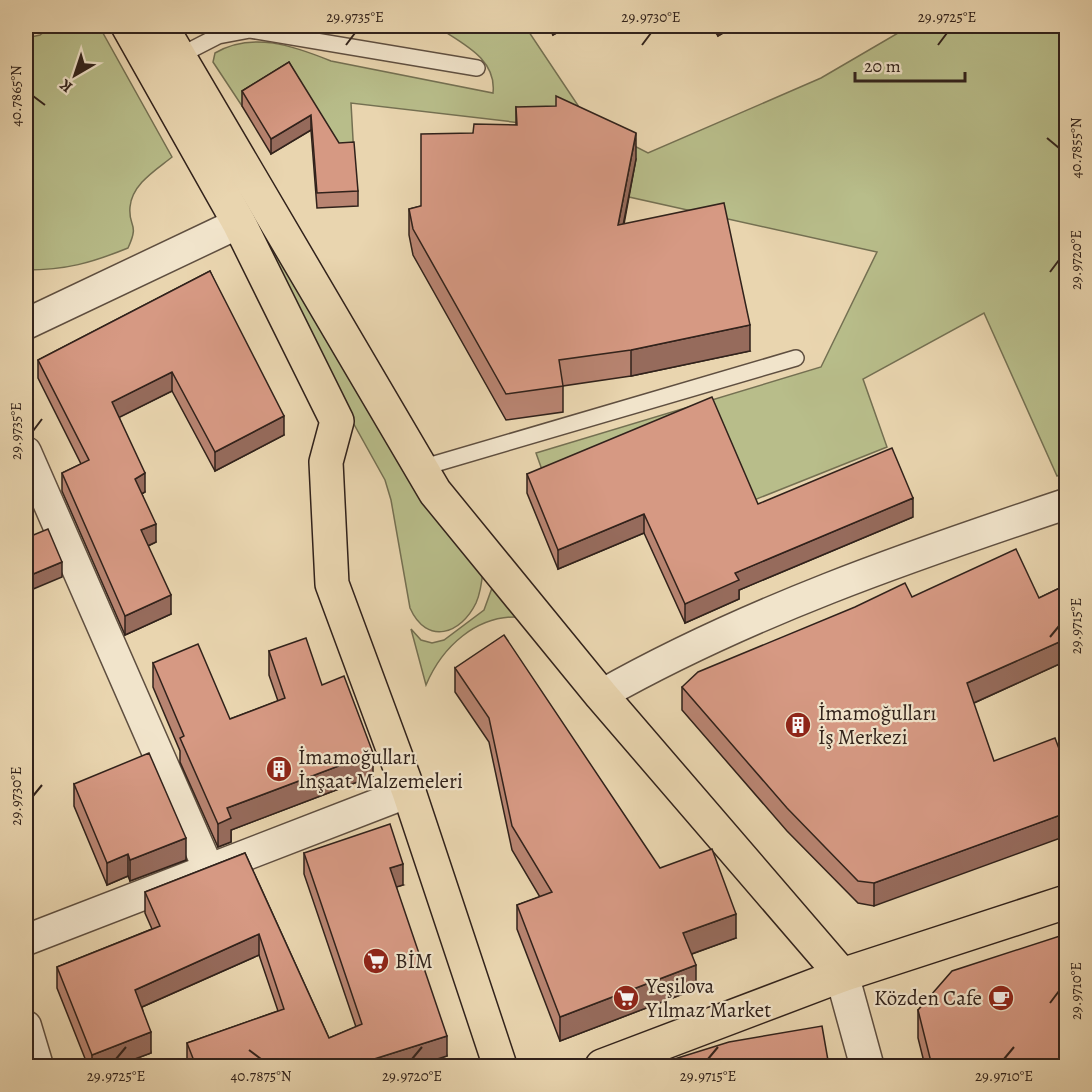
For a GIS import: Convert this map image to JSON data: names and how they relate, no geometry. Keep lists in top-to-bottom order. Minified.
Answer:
{"places":{"building":["İmamoğulları İş Merkezi","İmamoğulları İnşaat Malzemeleri"],"supermarket":["BİM","Yeşilova Yılmaz Market"],"cafe":["Közden Cafe"]},"scale_bar":"20 m","north":"bottom left","coordinates":["29.9735°E","29.9730°E","29.9725°E","40.7865°N","40.7855°N","29.9720°E","29.9715°E","29.9710°E","40.7875°N"]}
